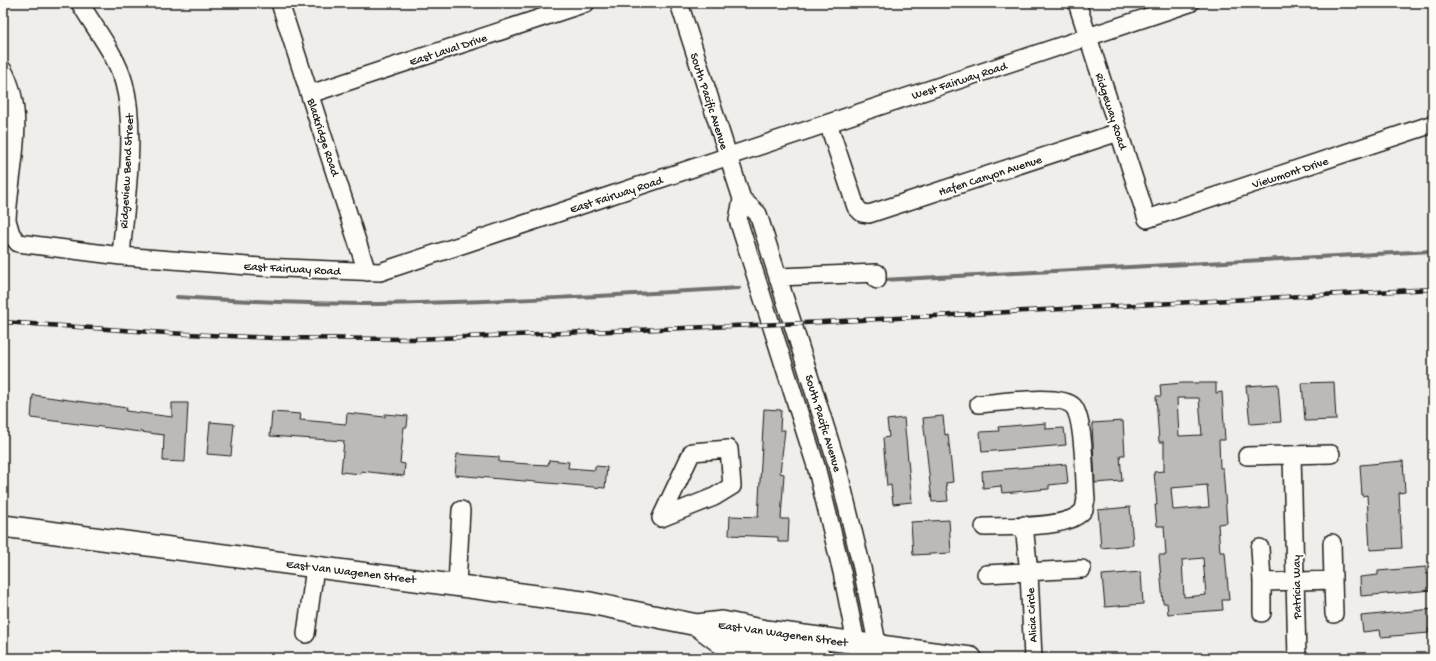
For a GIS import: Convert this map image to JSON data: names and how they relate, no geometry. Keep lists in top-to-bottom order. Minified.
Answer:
{"streets":{"main road":["East Van Wagenen Street"],"street":["East Laval Drive","West Fairway Road","South Pacific Avenue","Ridgeway Road","Blackridge Road","Ridgeview Bend Street","Viewmont Drive","Hafen Canyon Avenue","East Fairway Road","Patricia Way","Alicia Circle"]},"crossings":[["East Laval Drive","Blackridge Road"],["West Fairway Road","South Pacific Avenue"],["West Fairway Road","Ridgeway Road"],["West Fairway Road","Hafen Canyon Avenue"],["West Fairway Road","East Fairway Road"],["South Pacific Avenue","East Fairway Road"],["South Pacific Avenue","East Van Wagenen Street"],["Ridgeway Road","Viewmont Drive"],["Ridgeway Road","Hafen Canyon Avenue"],["Blackridge Road","East Fairway Road"],["Ridgeview Bend Street","East Fairway Road"]]}
